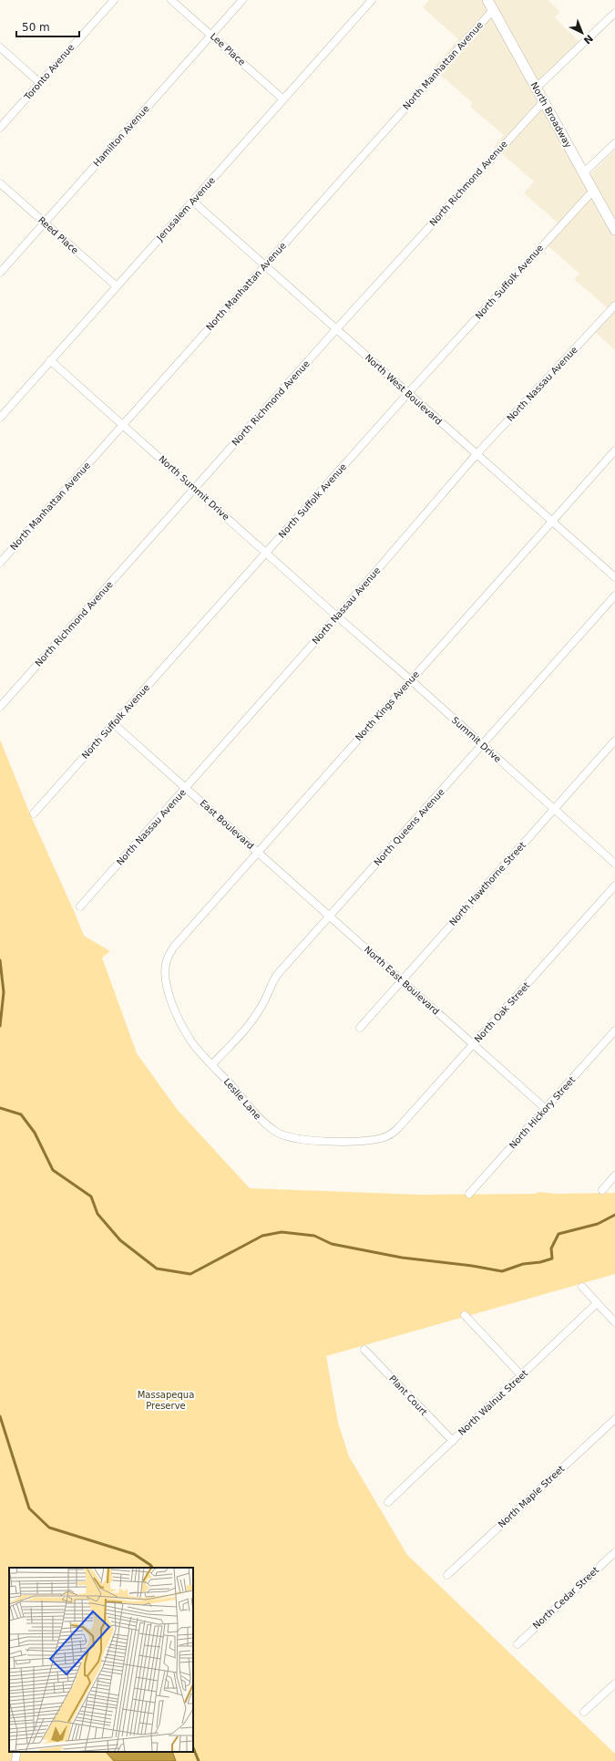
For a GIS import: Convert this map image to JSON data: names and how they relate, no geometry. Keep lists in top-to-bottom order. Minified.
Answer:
{"streets":{"main road":["North Broadway"],"street":["Lee Place","North Manhattan Avenue","Toronto Avenue","Hamilton Avenue","North Richmond Avenue","Jerusalem Avenue","Reed Place","North Suffolk Avenue","North Nassau Avenue","North West Boulevard","North Summit Drive","North Kings Avenue","Summit Drive","East Boulevard","North Queens Avenue","North Hawthorne Street","North East Boulevard","North Oak Street","Leslie Lane","North Hickory Street","Plant Court","North Walnut Street","North Maple Street","North Cedar Street"]},"crossings":[["Lee Place","Hamilton Avenue"],["Lee Place","Jerusalem Avenue"],["North Manhattan Avenue","North Broadway"],["North Manhattan Avenue","North West Boulevard"],["North Manhattan Avenue","North Summit Drive"],["North Broadway","North Richmond Avenue"],["North Broadway","North Suffolk Avenue"],["Hamilton Avenue","Reed Place"],["North Richmond Avenue","North West Boulevard"],["North Richmond Avenue","North Summit Drive"],["Jerusalem Avenue","Reed Place"],["Jerusalem Avenue","North West Boulevard"],["Jerusalem Avenue","North Summit Drive"],["North Suffolk Avenue","North West Boulevard"],["North Suffolk Avenue","North Summit Drive"],["North Suffolk Avenue","East Boulevard"],["North Nassau Avenue","North West Boulevard"],["North Nassau Avenue","North Summit Drive"],["North Nassau Avenue","Summit Drive"],["North Nassau Avenue","East Boulevard"],["North West Boulevard","North Kings Avenue"],["North Summit Drive","Summit Drive"],["North Kings Avenue","Summit Drive"],["North Kings Avenue","East Boulevard"],["North Kings Avenue","North East Boulevard"],["North Kings Avenue","Leslie Lane"],["Summit Drive","North Queens Avenue"],["Summit Drive","North Hawthorne Street"],["East Boulevard","North East Boulevard"],["North Queens Avenue","North East Boulevard"],["North Queens Avenue","Leslie Lane"],["North Hawthorne Street","North East Boulevard"],["North East Boulevard","North Oak Street"],["North East Boulevard","North Hickory Street"],["North Oak Street","Leslie Lane"],["Plant Court","North Walnut Street"]],"parks":["Massapequa Preserve"],"scale_bar":"50 m","north":"bottom right"}
